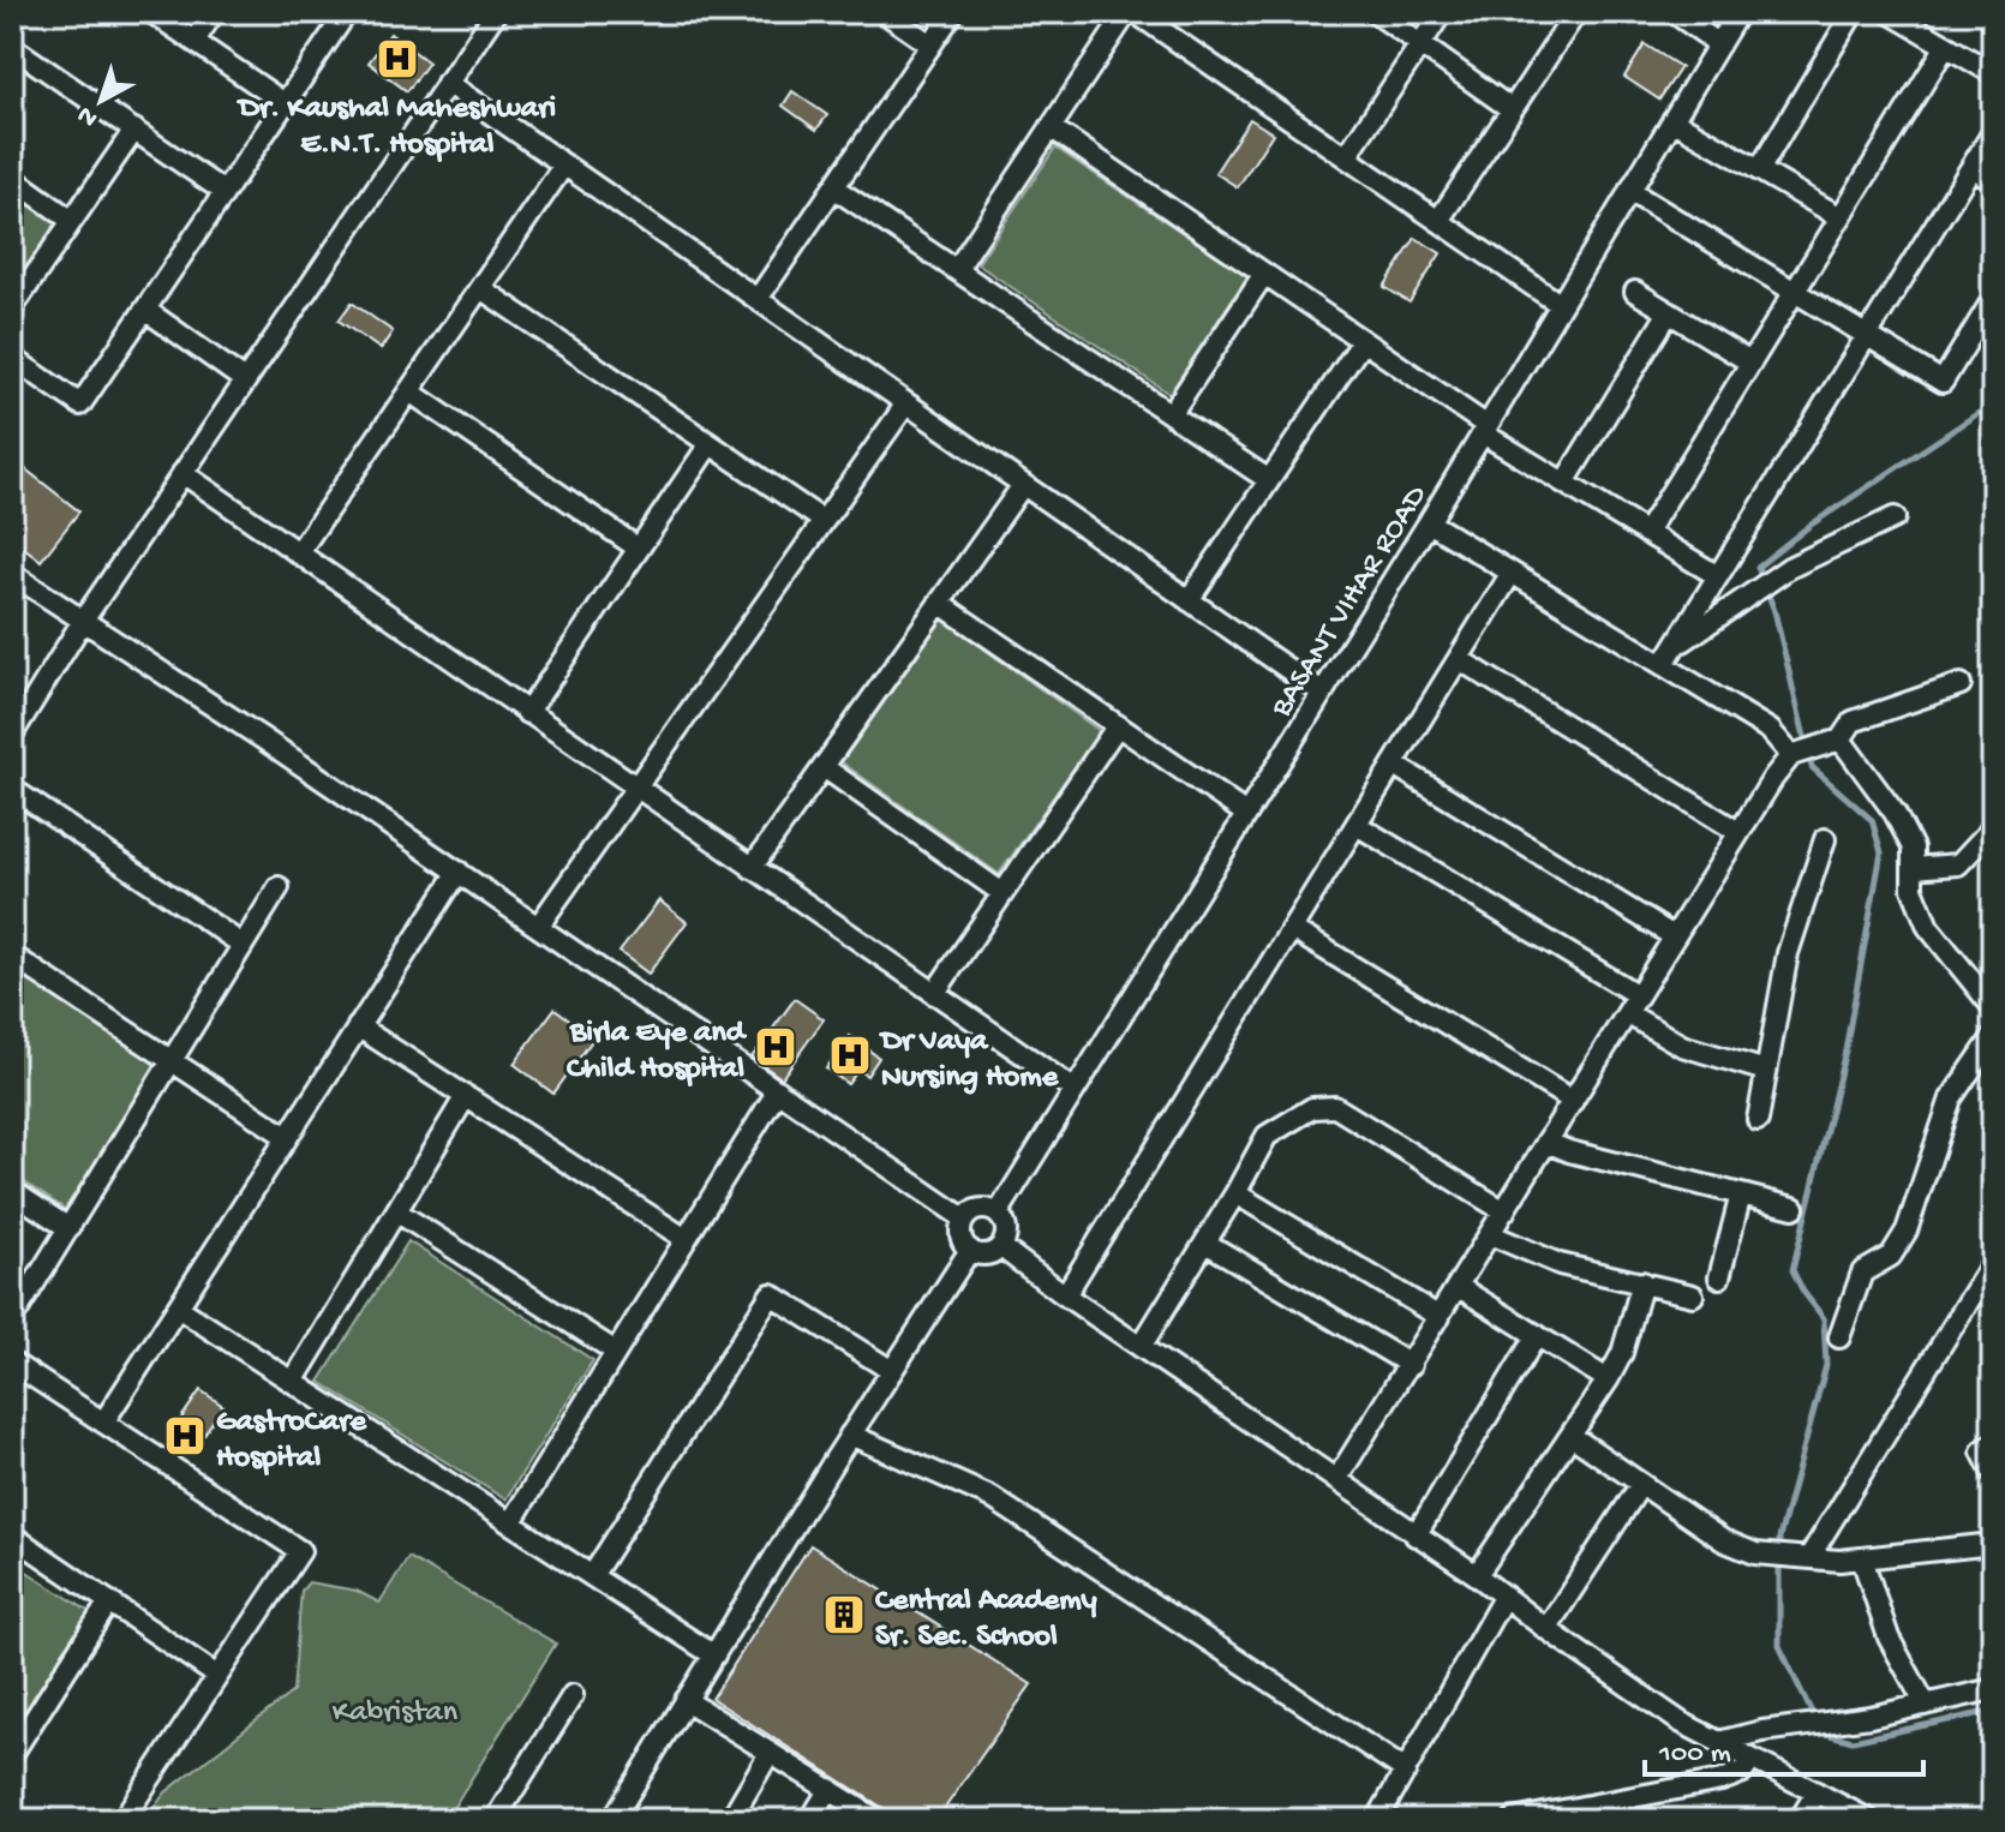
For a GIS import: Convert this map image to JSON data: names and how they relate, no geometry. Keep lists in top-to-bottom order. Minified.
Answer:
{"streets":{"street":["BASANT VIHAR ROAD"]},"parks":["Kabristan"],"places":{"hospital":["Dr. Kaushal Maheshwari E.N.T. Hospital","Birla Eye and Child Hospital","Dr Vaya Nursing Home","GastroCare Hospital"],"building":["Central Academy Sr. Sec. School"]},"scale_bar":"100 m","north":"bottom left"}
